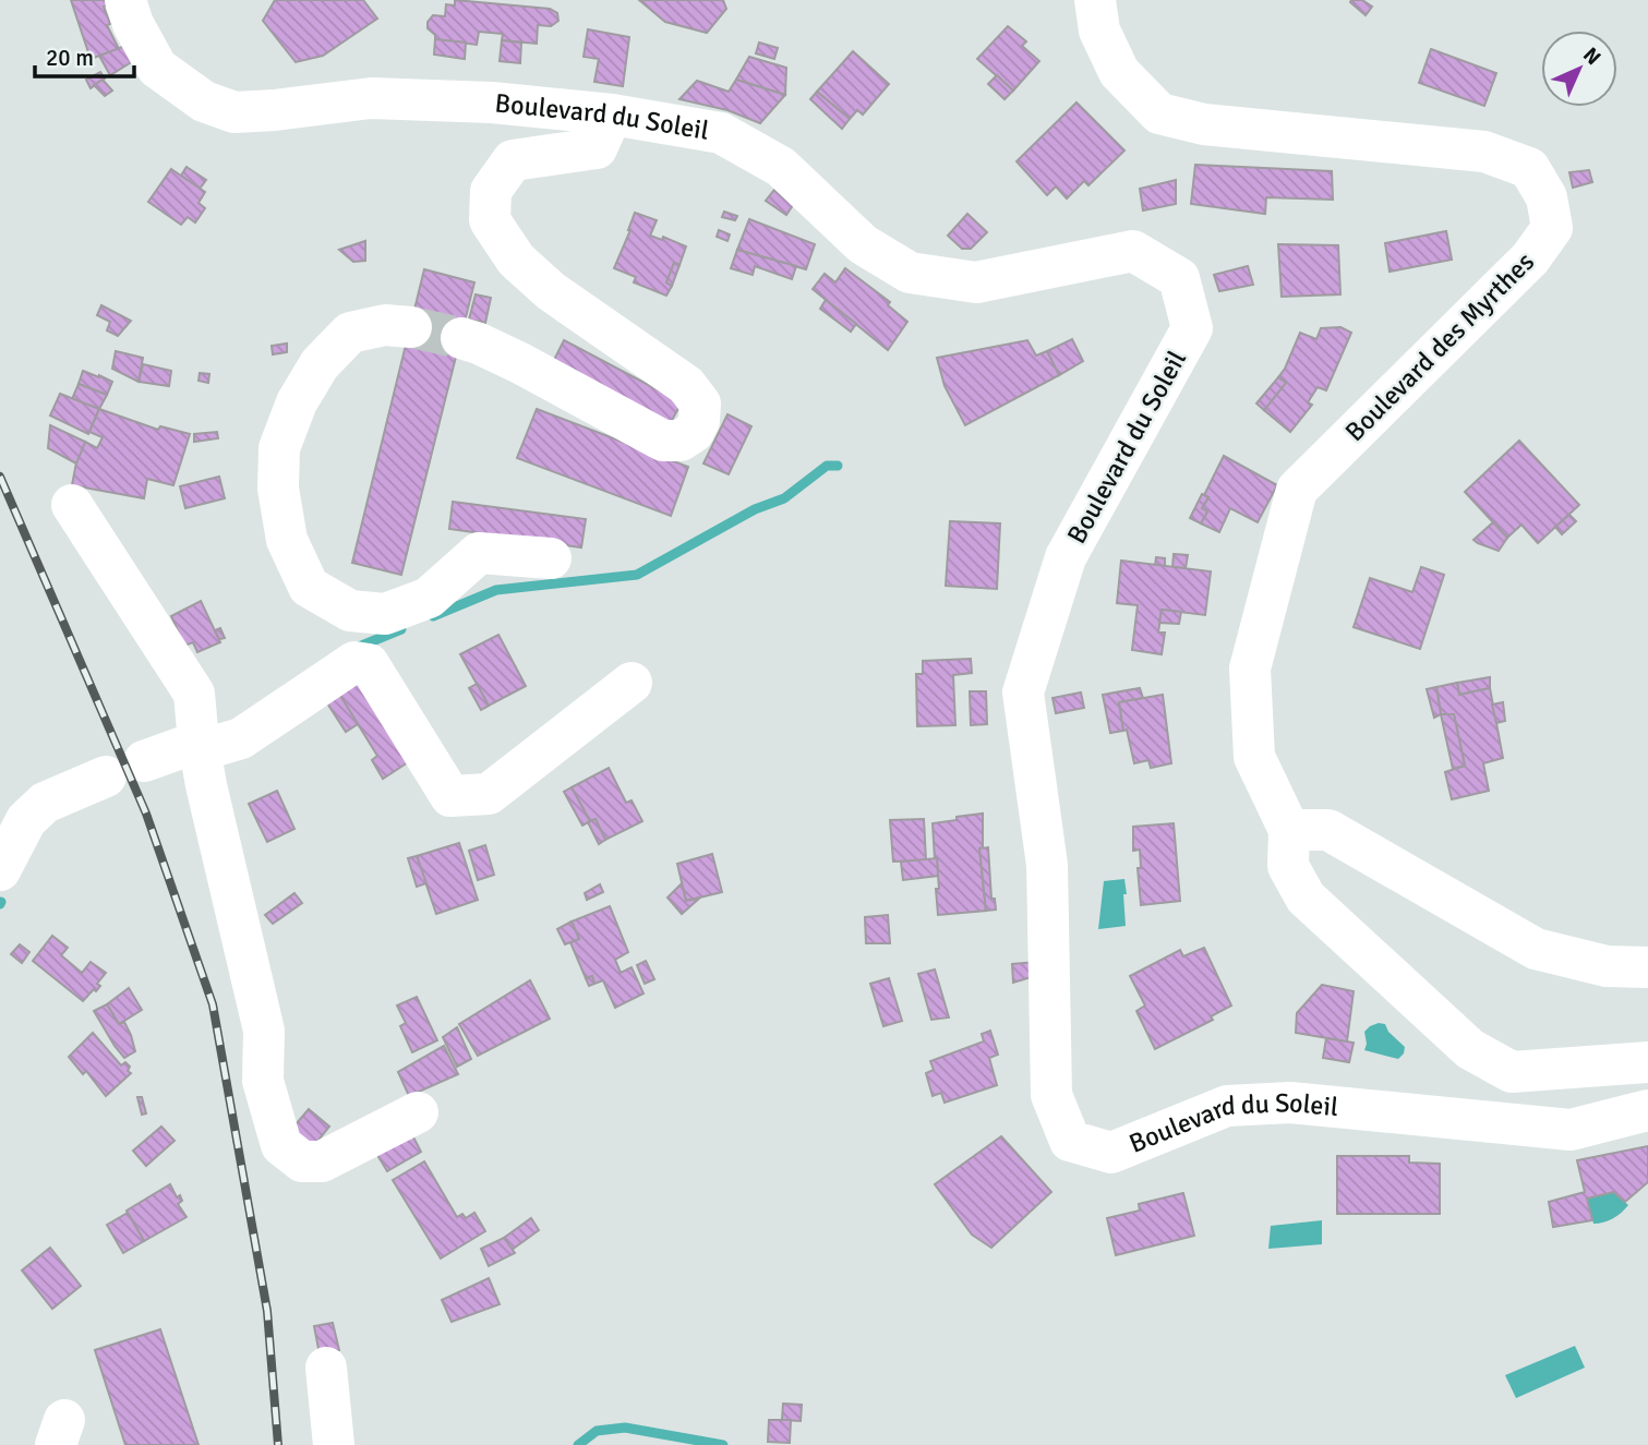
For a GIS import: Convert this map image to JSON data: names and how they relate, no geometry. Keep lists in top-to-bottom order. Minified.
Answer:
{"streets":{"street":["Boulevard du Soleil","Boulevard des Myrthes"]},"scale_bar":"20 m","north":"top right"}
